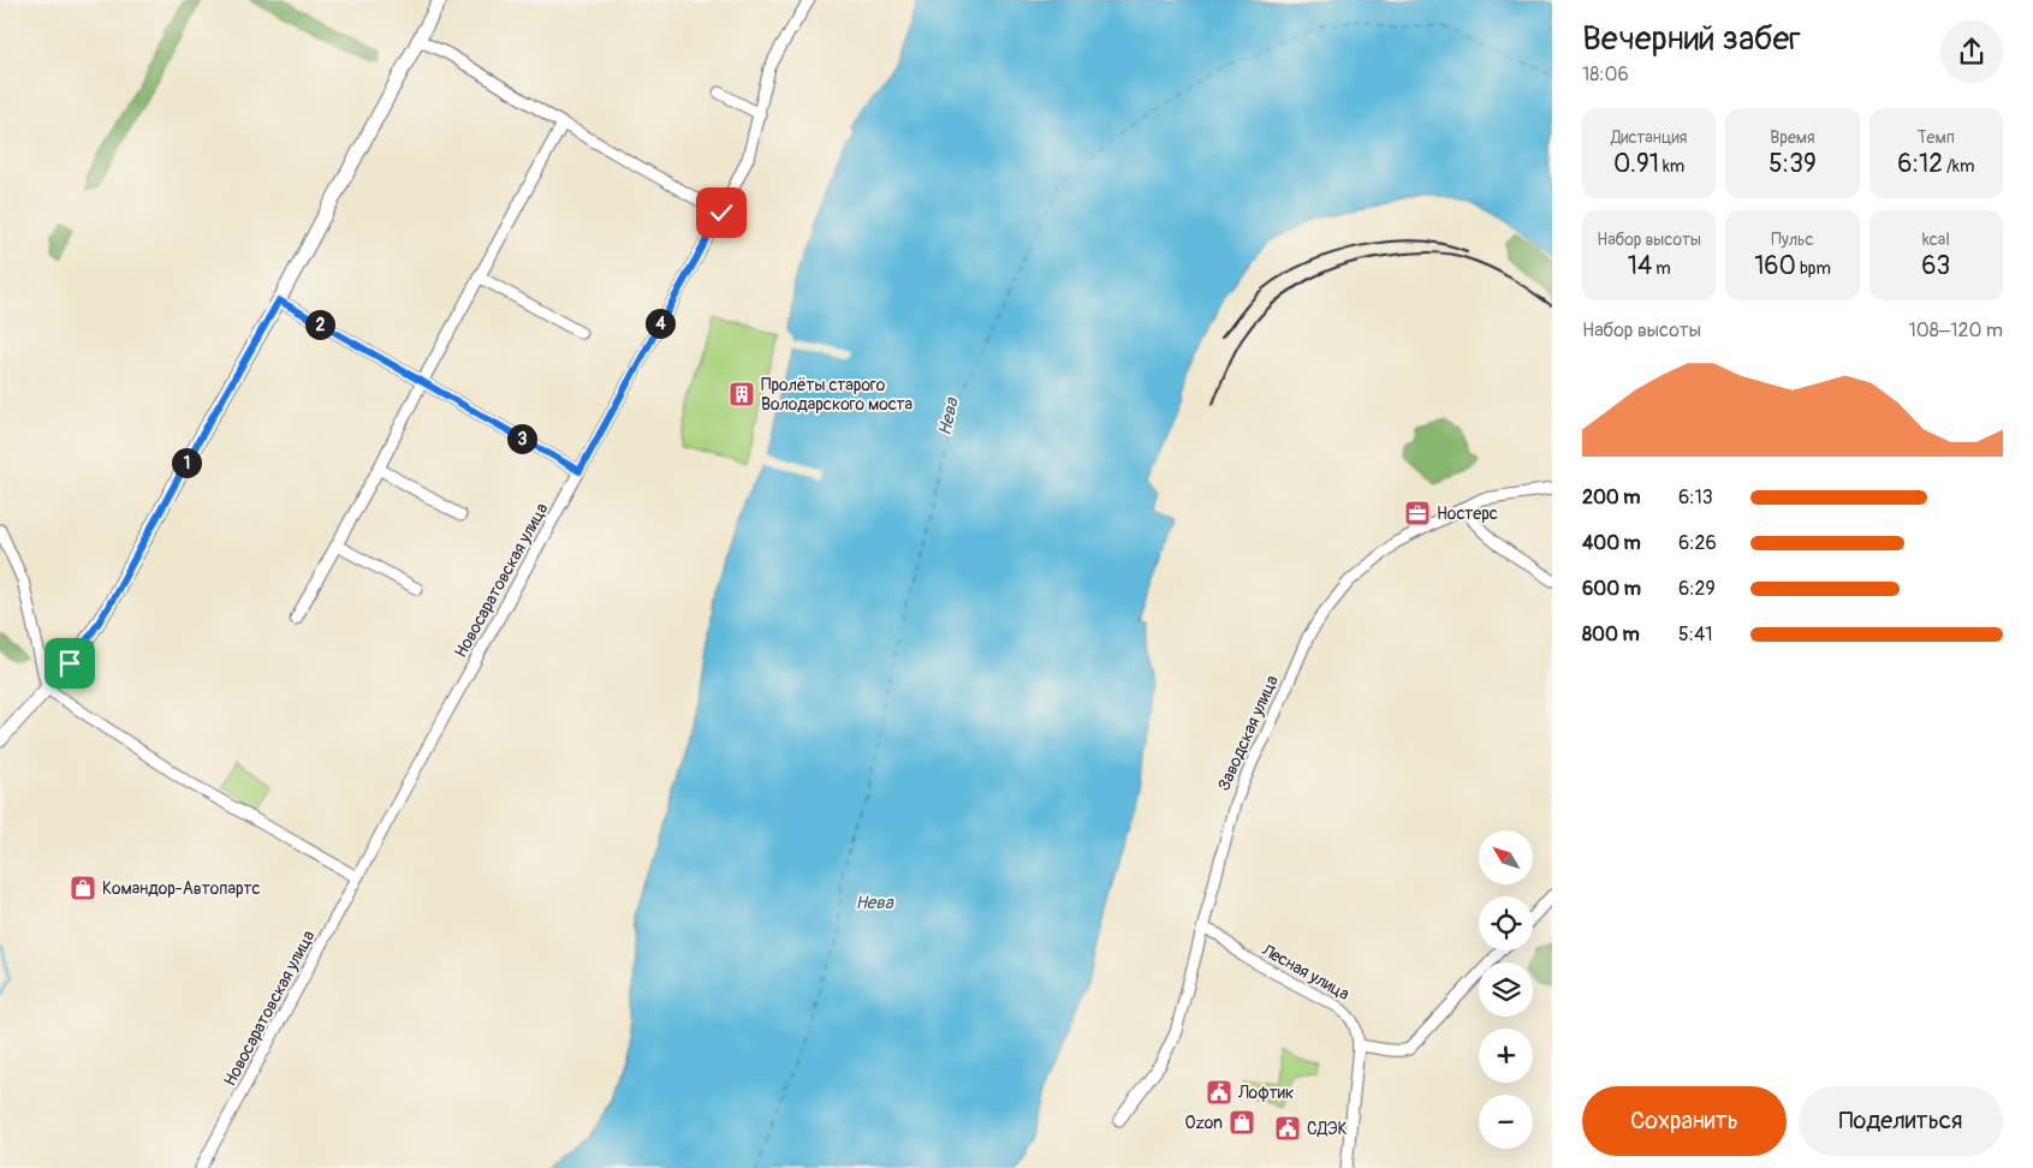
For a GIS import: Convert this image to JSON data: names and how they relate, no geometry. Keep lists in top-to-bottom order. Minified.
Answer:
{"streets":{"street":["Новосаратовская улица","Заводская улица","Лесная улица"]},"crossings":[["Заводская улица","Лесная улица"]],"water":["Нева"],"places":{"building":["Пролёты старого Володарского моста"],"office":["Ностерс"],"shop":["Командор-Автопартс","Ozon"],"public building":["Лофтик","СДЭК"]},"north":"top left","page":{"heading":["Вечерний забег","18:06"],"stats":[["Дистанция","0.91 km"],["Время","5:39"],["Темп","6:12 /km"],["Набор высоты","14 m"],["Пульс","160 bpm"],["kcal","63"]],"chart":["Набор высоты","108–120 m"],"pins":["4","2","3","1"],"list":[{"name":"200 m","note":"6:13"},{"name":"400 m","note":"6:26"},{"name":"600 m","note":"6:29"},{"name":"800 m","note":"5:41"}],"map_buttons":["+","−"],"buttons":["Сохранить","Поделиться"]}}
